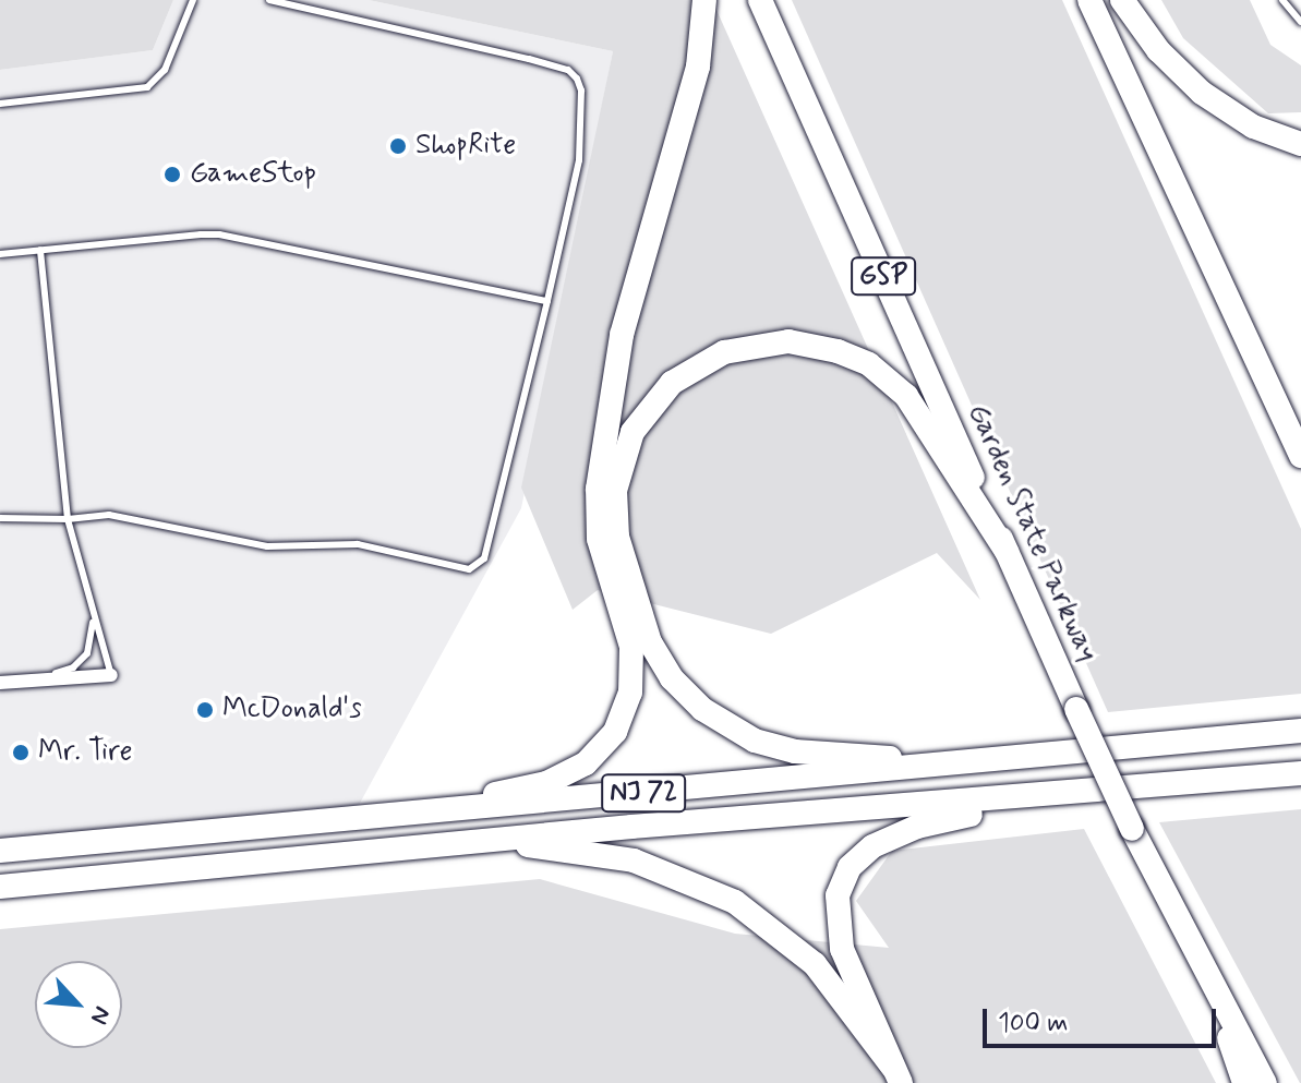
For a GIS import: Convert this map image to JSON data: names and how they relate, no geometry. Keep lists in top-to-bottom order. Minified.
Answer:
{"streets":{"highway":["GSP","Garden State Parkway","NJ 72"]},"places":["ShopRite","GameStop","McDonald's","Mr. Tire"],"scale_bar":"100 m","north":"bottom right"}
